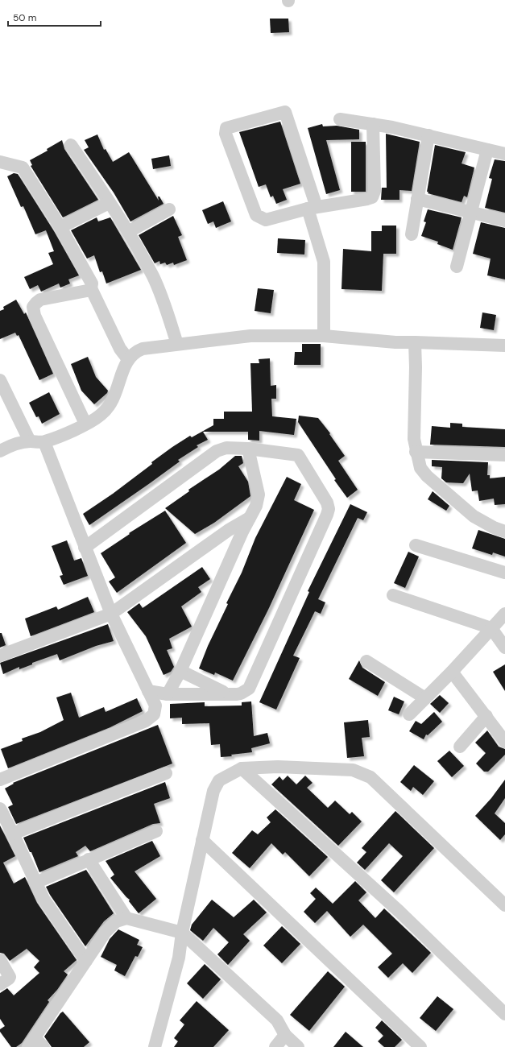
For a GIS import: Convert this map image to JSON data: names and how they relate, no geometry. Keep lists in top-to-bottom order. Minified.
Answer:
{"scale_bar":"50 m"}
